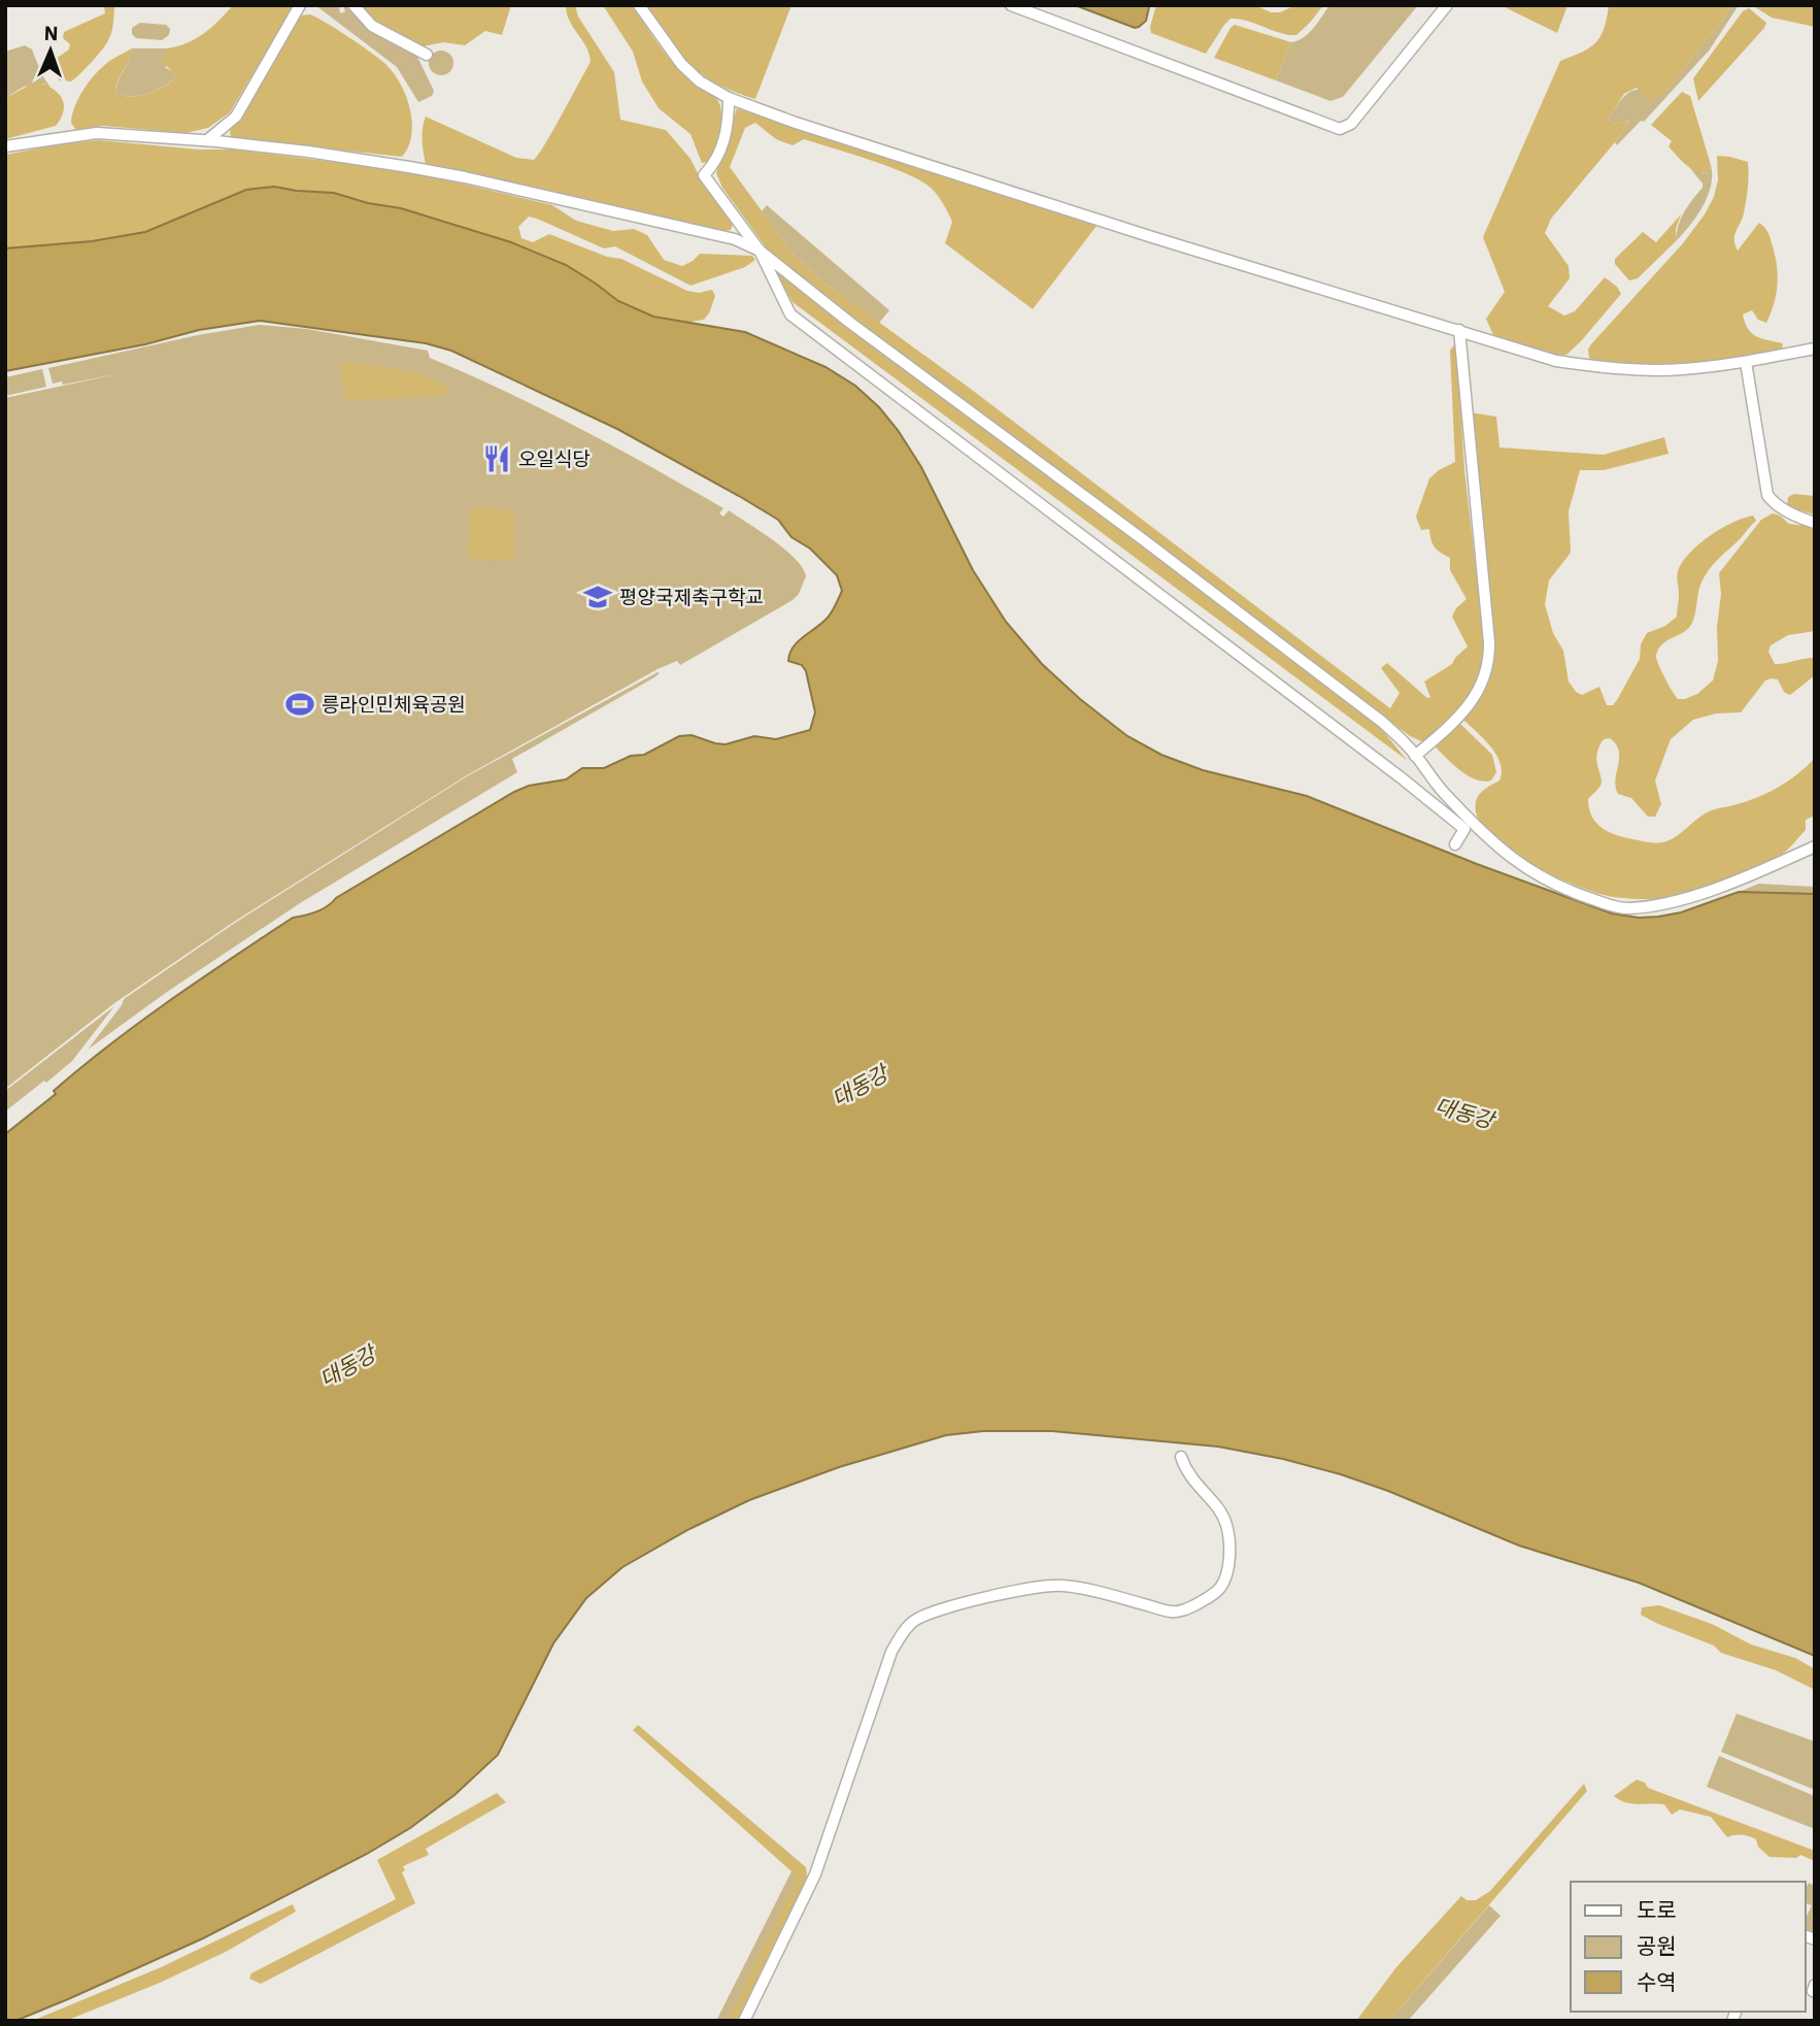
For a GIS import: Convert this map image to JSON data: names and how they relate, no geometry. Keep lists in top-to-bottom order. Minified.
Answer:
{"water":["대동강"],"places":{"restaurant":["오일식당"],"school or university":["평양국제축구학교"],"sports":["릉라인민체육공원"]},"legend":["도로","공원","수역"],"north":"top"}
